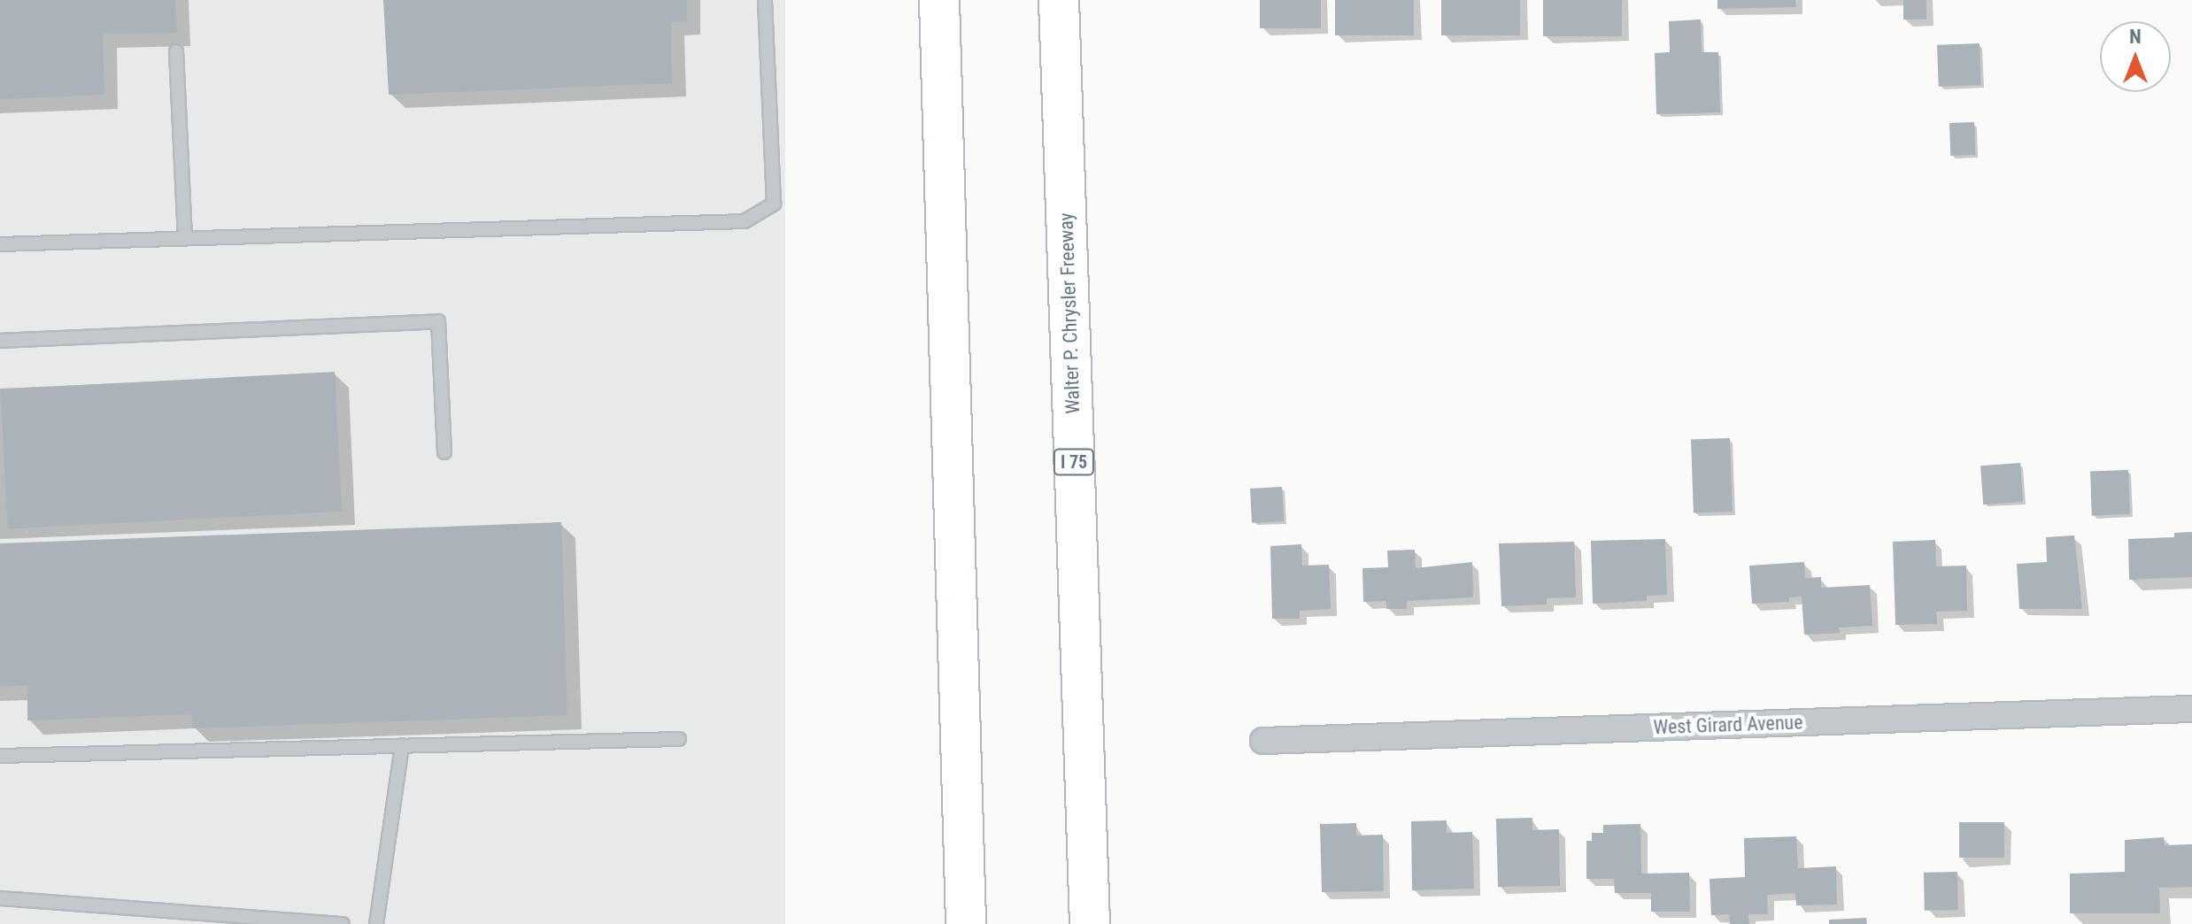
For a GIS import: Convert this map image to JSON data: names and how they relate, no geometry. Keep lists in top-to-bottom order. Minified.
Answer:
{"streets":{"highway":["Walter P. Chrysler Freeway","I 75"],"street":["West Girard Avenue"]},"north":"top"}
